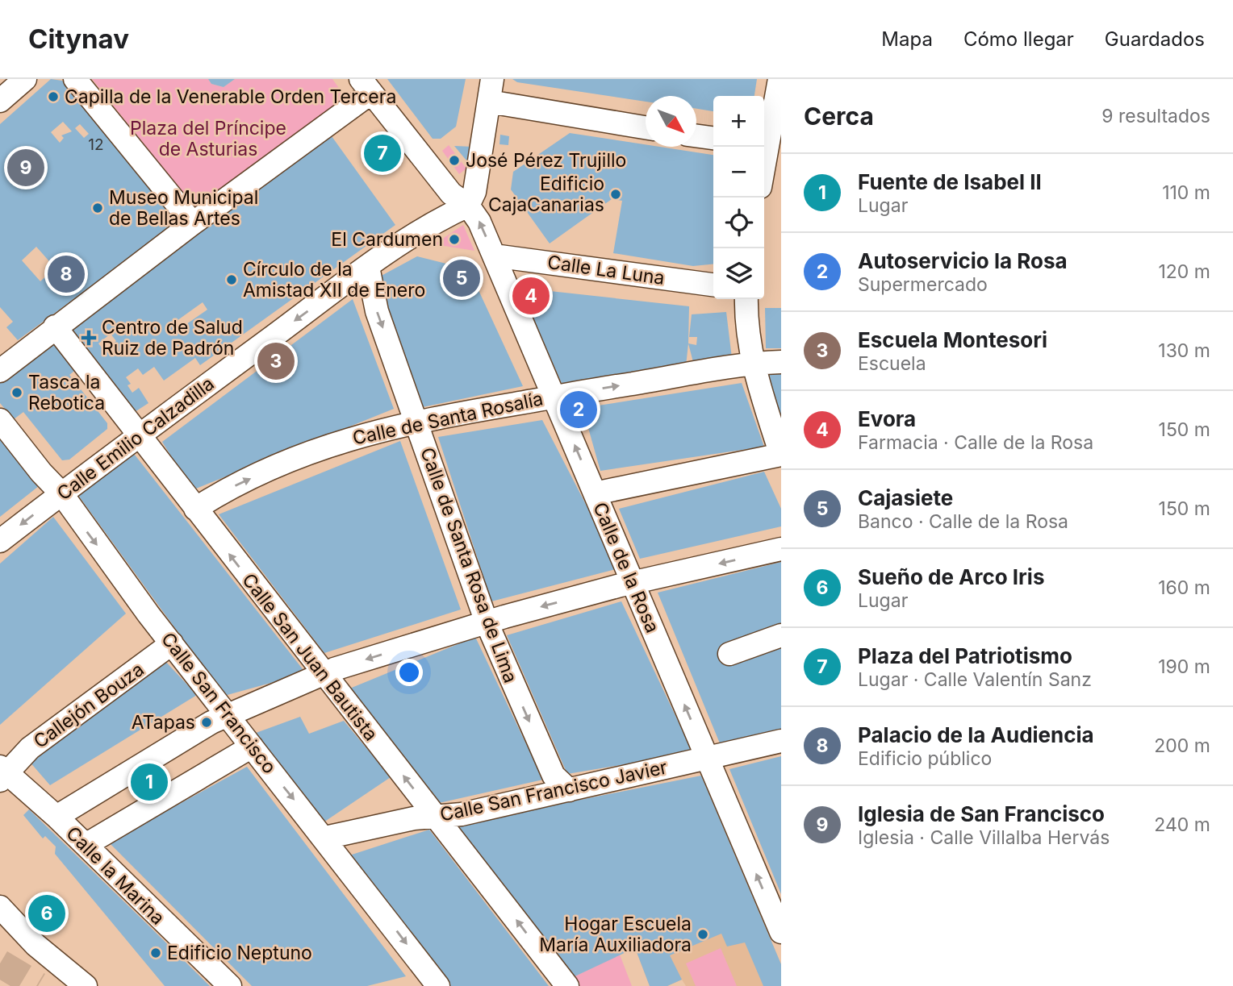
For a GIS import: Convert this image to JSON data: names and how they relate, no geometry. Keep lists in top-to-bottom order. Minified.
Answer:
{"streets":{"street":["Calle La Luna","Calle de Santa Rosalía","Calle Emilio Calzadilla","Calle de Santa Rosa de Lima","Calle de la Rosa","Calle San Juan Bautista","Calle San Francisco","Callejón Bouza","Calle San Francisco Javier","Calle la Marina"]},"crossings":[["Calle La Luna","Calle de la Rosa"],["Calle de Santa Rosalía","Calle de Santa Rosa de Lima"],["Calle de Santa Rosalía","Calle de la Rosa"],["Calle de Santa Rosalía","Calle San Juan Bautista"],["Calle Emilio Calzadilla","Calle de Santa Rosa de Lima"],["Calle Emilio Calzadilla","Calle de la Rosa"],["Calle Emilio Calzadilla","Calle San Juan Bautista"],["Calle Emilio Calzadilla","Calle San Francisco"],["Calle de Santa Rosa de Lima","Calle San Francisco Javier"],["Calle de la Rosa","Calle San Francisco Javier"],["Calle San Juan Bautista","Calle San Francisco Javier"],["Calle San Francisco","Callejón Bouza"],["Calle San Francisco","Calle San Francisco Javier"],["Callejón Bouza","Calle la Marina"]],"one_way":["Calle de Santa Rosa de Lima","Calle de la Rosa","Calle San Juan Bautista","Calle San Francisco"],"parks":["Plaza del Príncipe de Asturias"],"places":{"other":["Capilla de la Venerable Orden Tercera","José Pérez Trujillo","Edificio CajaCanarias","Museo Municipal de Bellas Artes","El Cardumen","Círculo de la Amistad XII de Enero","Tasca la Rebotica","ATapas","Hogar Escuela María Auxiliadora","Edificio Neptuno"],"health":["Centro de Salud Ruiz de Padrón"]},"house_numbers":["12"],"north":"bottom right","page":{"header":"Citynav","nav":["Mapa","Cómo llegar","Guardados"],"heading":["Cerca","9 resultados"],"map_buttons":["+","−"],"pins":["7","9","8","5","4","3","2","1","6"],"list":[{"mark":"1","name":"Fuente de Isabel II","note":"Lugar","value":"110 m"},{"mark":"2","name":"Autoservicio la Rosa","note":"Supermercado","value":"120 m"},{"mark":"3","name":"Escuela Montesori","note":"Escuela","value":"130 m"},{"mark":"4","name":"Evora","note":"Farmacia · Calle de la Rosa","value":"150 m"},{"mark":"5","name":"Cajasiete","note":"Banco · Calle de la Rosa","value":"150 m"},{"mark":"6","name":"Sueño de Arco Iris","note":"Lugar","value":"160 m"},{"mark":"7","name":"Plaza del Patriotismo","note":"Lugar · Calle Valentín Sanz","value":"190 m"},{"mark":"8","name":"Palacio de la Audiencia","note":"Edificio público","value":"200 m"},{"mark":"9","name":"Iglesia de San Francisco","note":"Iglesia · Calle Villalba Hervás","value":"240 m"}]}}
